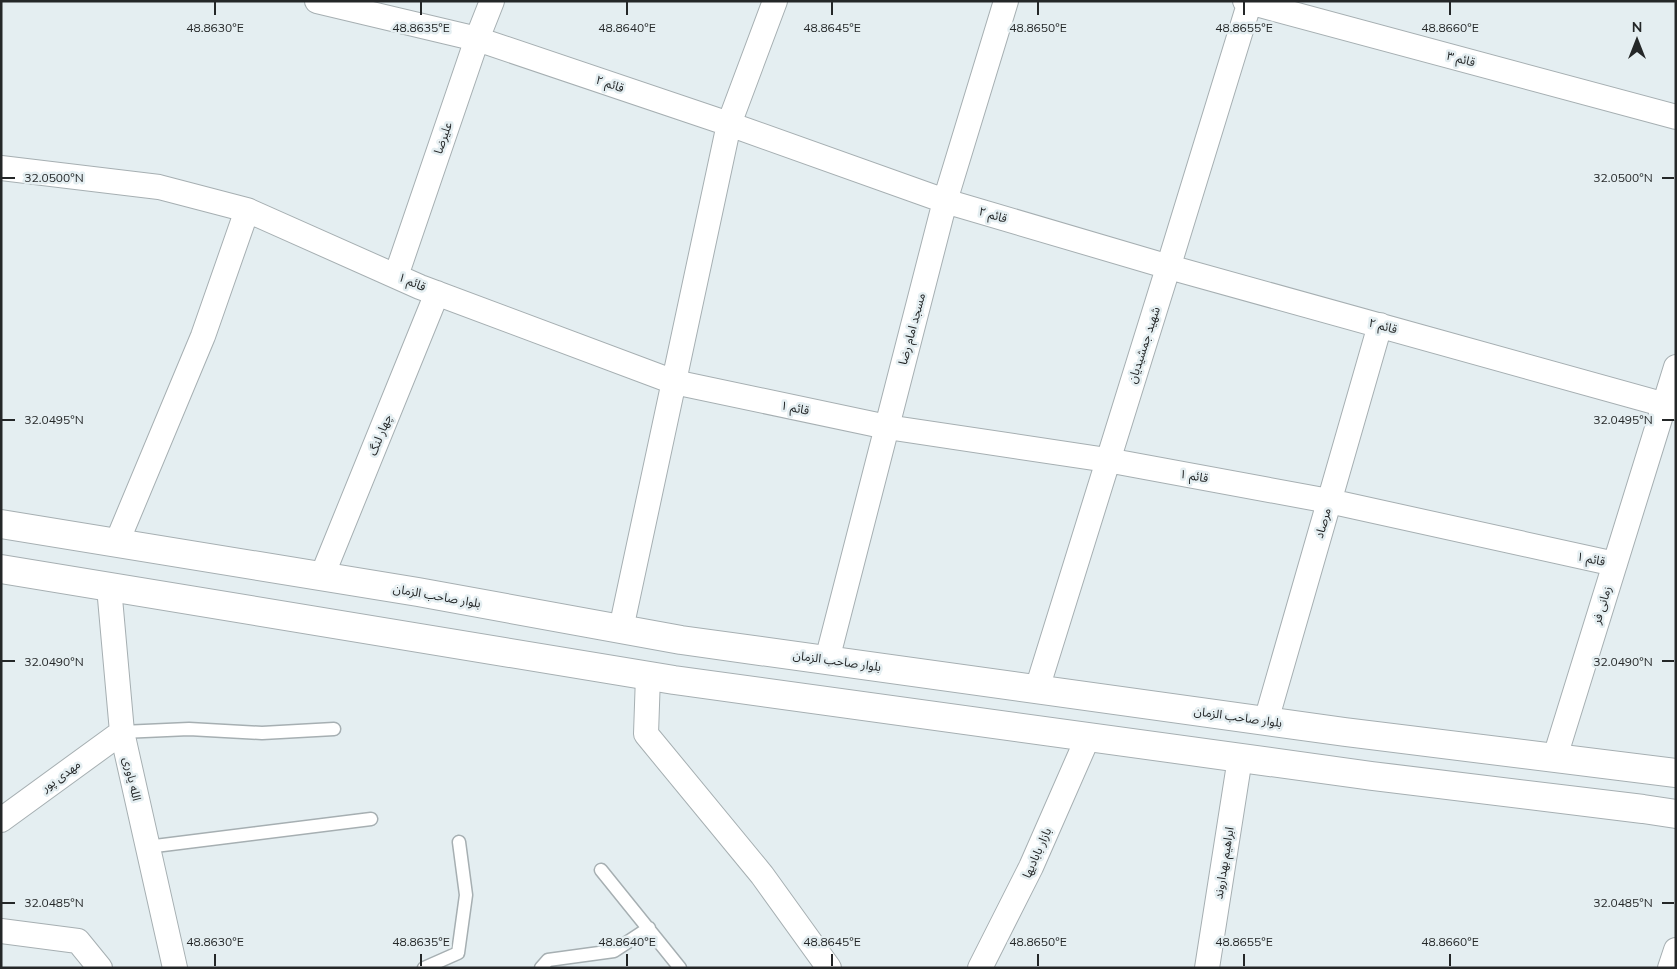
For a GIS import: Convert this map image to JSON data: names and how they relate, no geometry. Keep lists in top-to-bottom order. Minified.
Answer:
{"streets":{"main road":["بلوار صاحب الزمان"],"street":["قائم ۳","قائم ۲","علیرضا","قائم ۱","مسجد امام رضا","شهید جمشیدیان","چهار لنگ","مرصاد","زمانی فر","مهدی پور","الله یاوری","بازار بابادیها","ابراهیم بهداروند"]},"crossings":[["قائم ۳","شهید جمشیدیان"],["قائم ۲","علیرضا"],["قائم ۲","مسجد امام رضا"],["قائم ۲","شهید جمشیدیان"],["قائم ۲","مرصاد"],["قائم ۲","زمانی فر"],["علیرضا","قائم ۱"],["قائم ۱","مسجد امام رضا"],["قائم ۱","شهید جمشیدیان"],["قائم ۱","چهار لنگ"],["قائم ۱","مرصاد"],["قائم ۱","زمانی فر"],["مسجد امام رضا","بلوار صاحب الزمان"],["شهید جمشیدیان","بلوار صاحب الزمان"],["چهار لنگ","بلوار صاحب الزمان"],["مرصاد","بلوار صاحب الزمان"],["بلوار صاحب الزمان","زمانی فر"],["مهدی پور","الله یاوری"]],"north":"top","coordinates":["48.8630°E","48.8635°E","48.8640°E","48.8645°E","48.8650°E","48.8655°E","48.8660°E","32.0500°N","32.0495°N","32.0490°N","32.0485°N"]}
